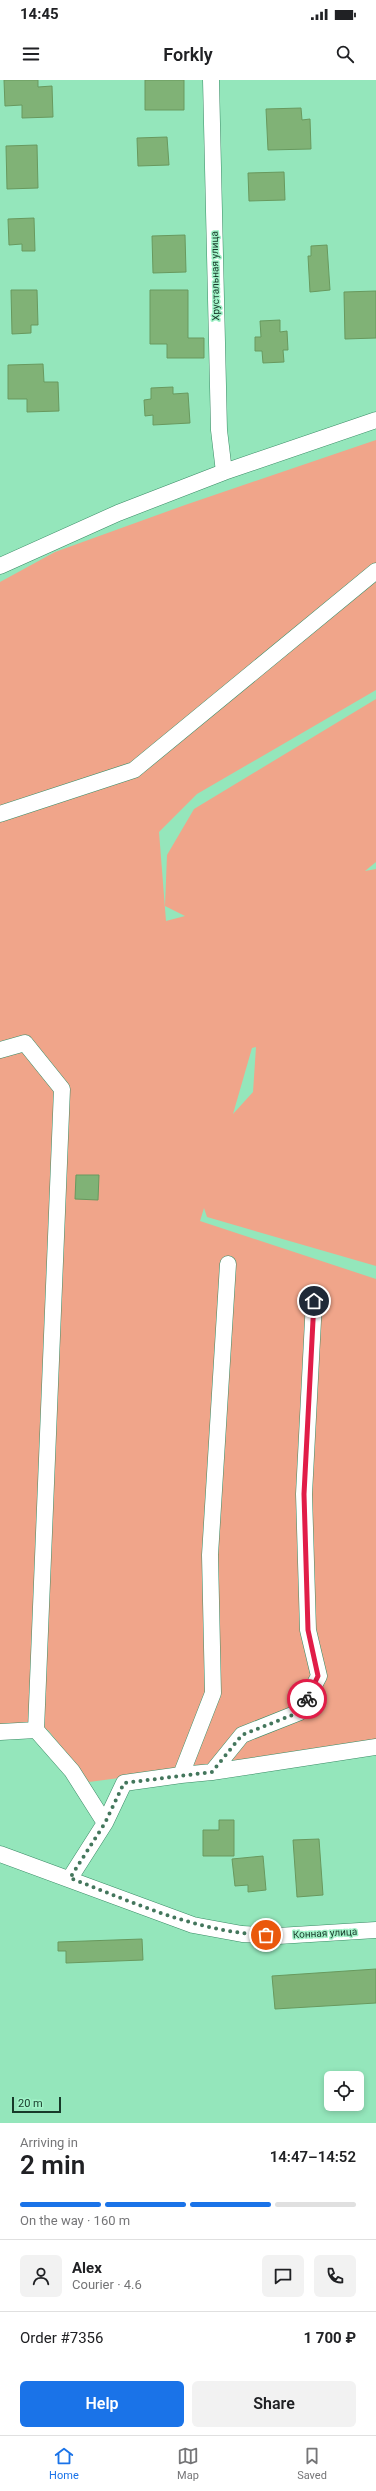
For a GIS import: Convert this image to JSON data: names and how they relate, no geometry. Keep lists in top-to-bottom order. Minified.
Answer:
{"streets":{"street":["Хрустальная улица","Конная улица"]},"scale_bar":"20 m","page":{"status":"14:45","header":"Forkly","scale":"20 m","heading":["2 min","Arriving in","14:47–14:52"],"panel":["Alex","Courier · 4.6","Order #7356","1 700 ₽"],"bar":"On the way · 160 m","buttons":["Help","Share"],"tabs":["Home","Map","Saved"]}}
